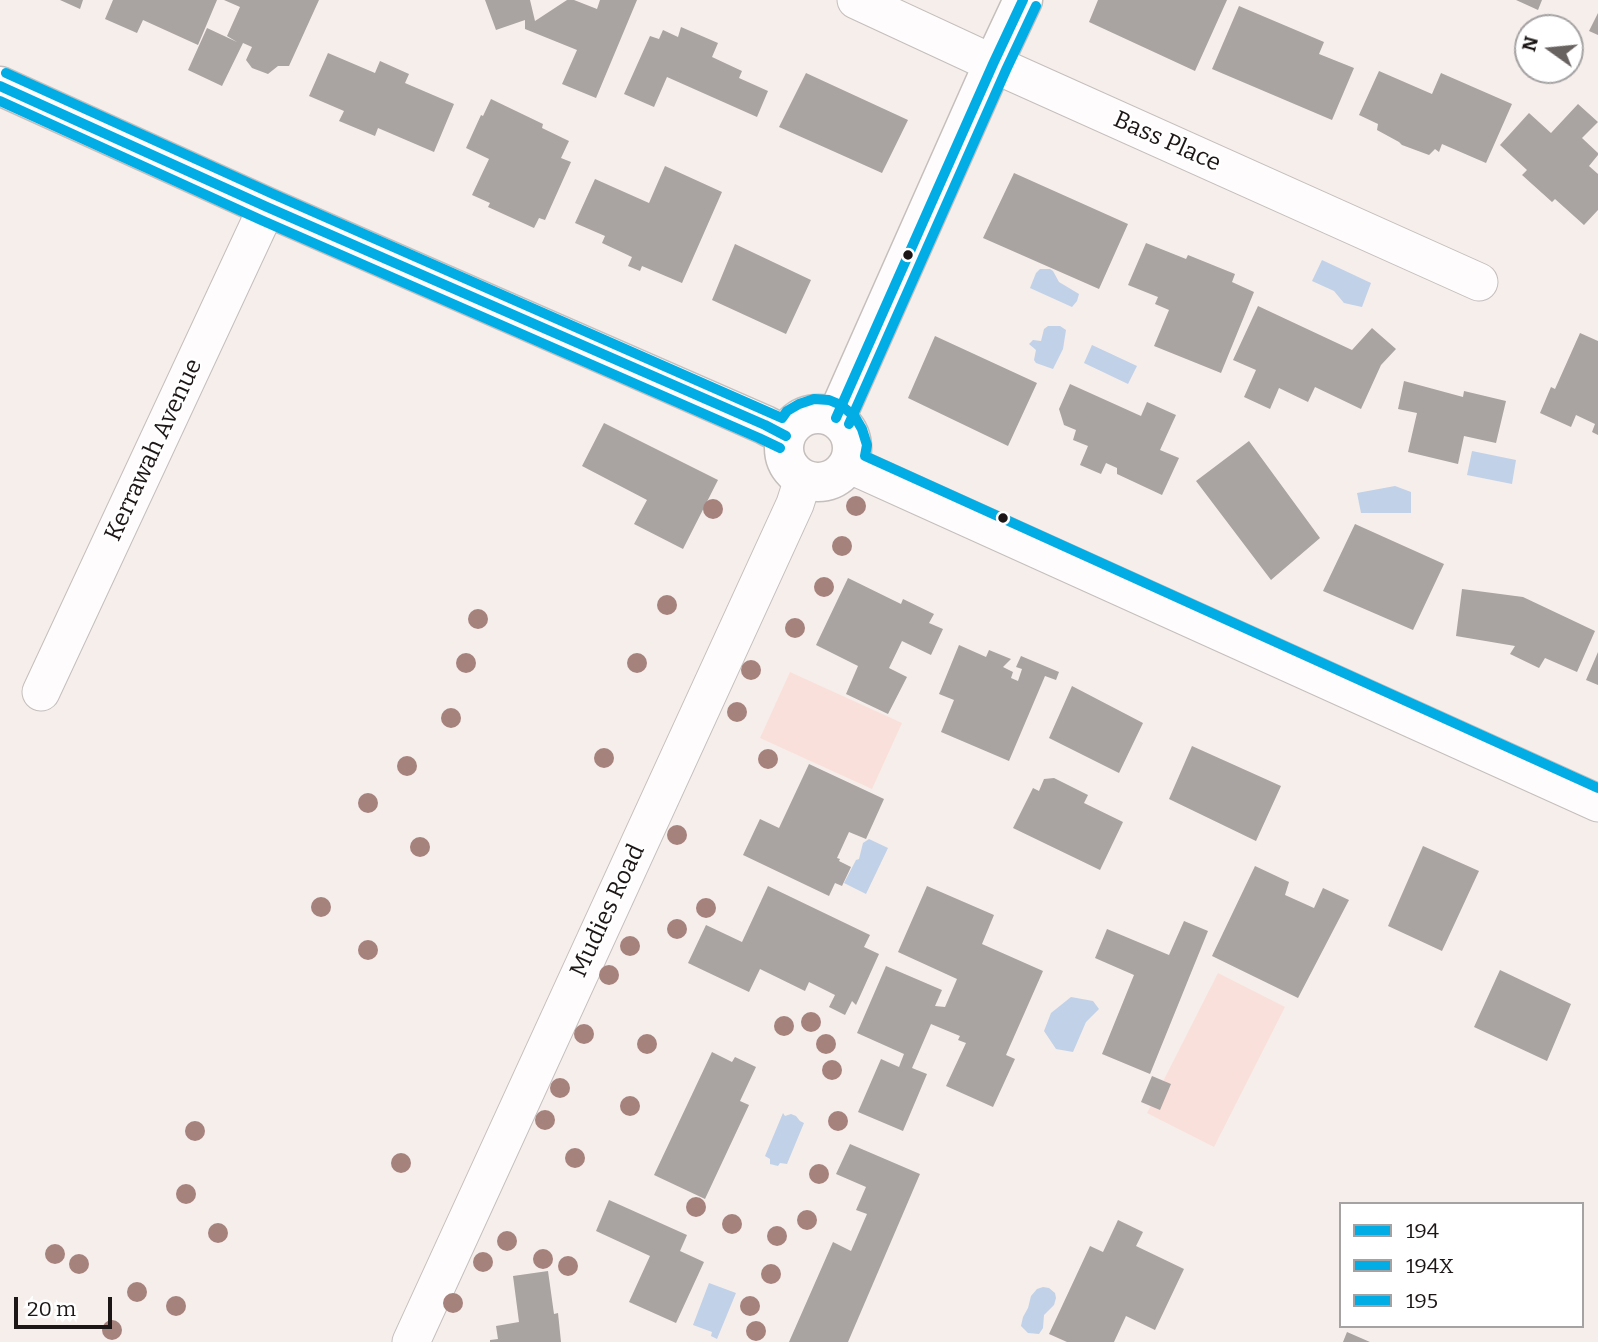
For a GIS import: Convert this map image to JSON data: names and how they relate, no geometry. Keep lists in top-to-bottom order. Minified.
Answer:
{"streets":{"street":["Bass Place","Kerrawah Avenue","Mudies Road"]},"lines":["transit line 194","transit line 194X","transit line 195"],"legend":["194","194X","195"],"scale_bar":"20 m","north":"left"}
